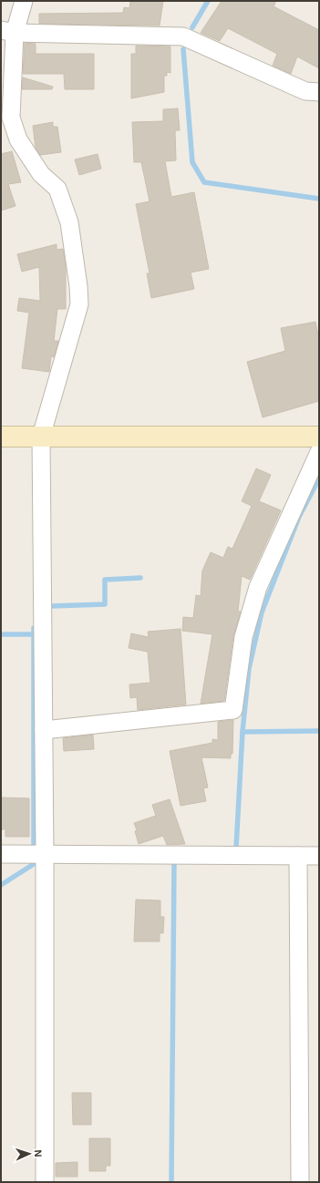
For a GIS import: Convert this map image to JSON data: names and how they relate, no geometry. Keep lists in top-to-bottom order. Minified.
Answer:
{"north":"right"}
